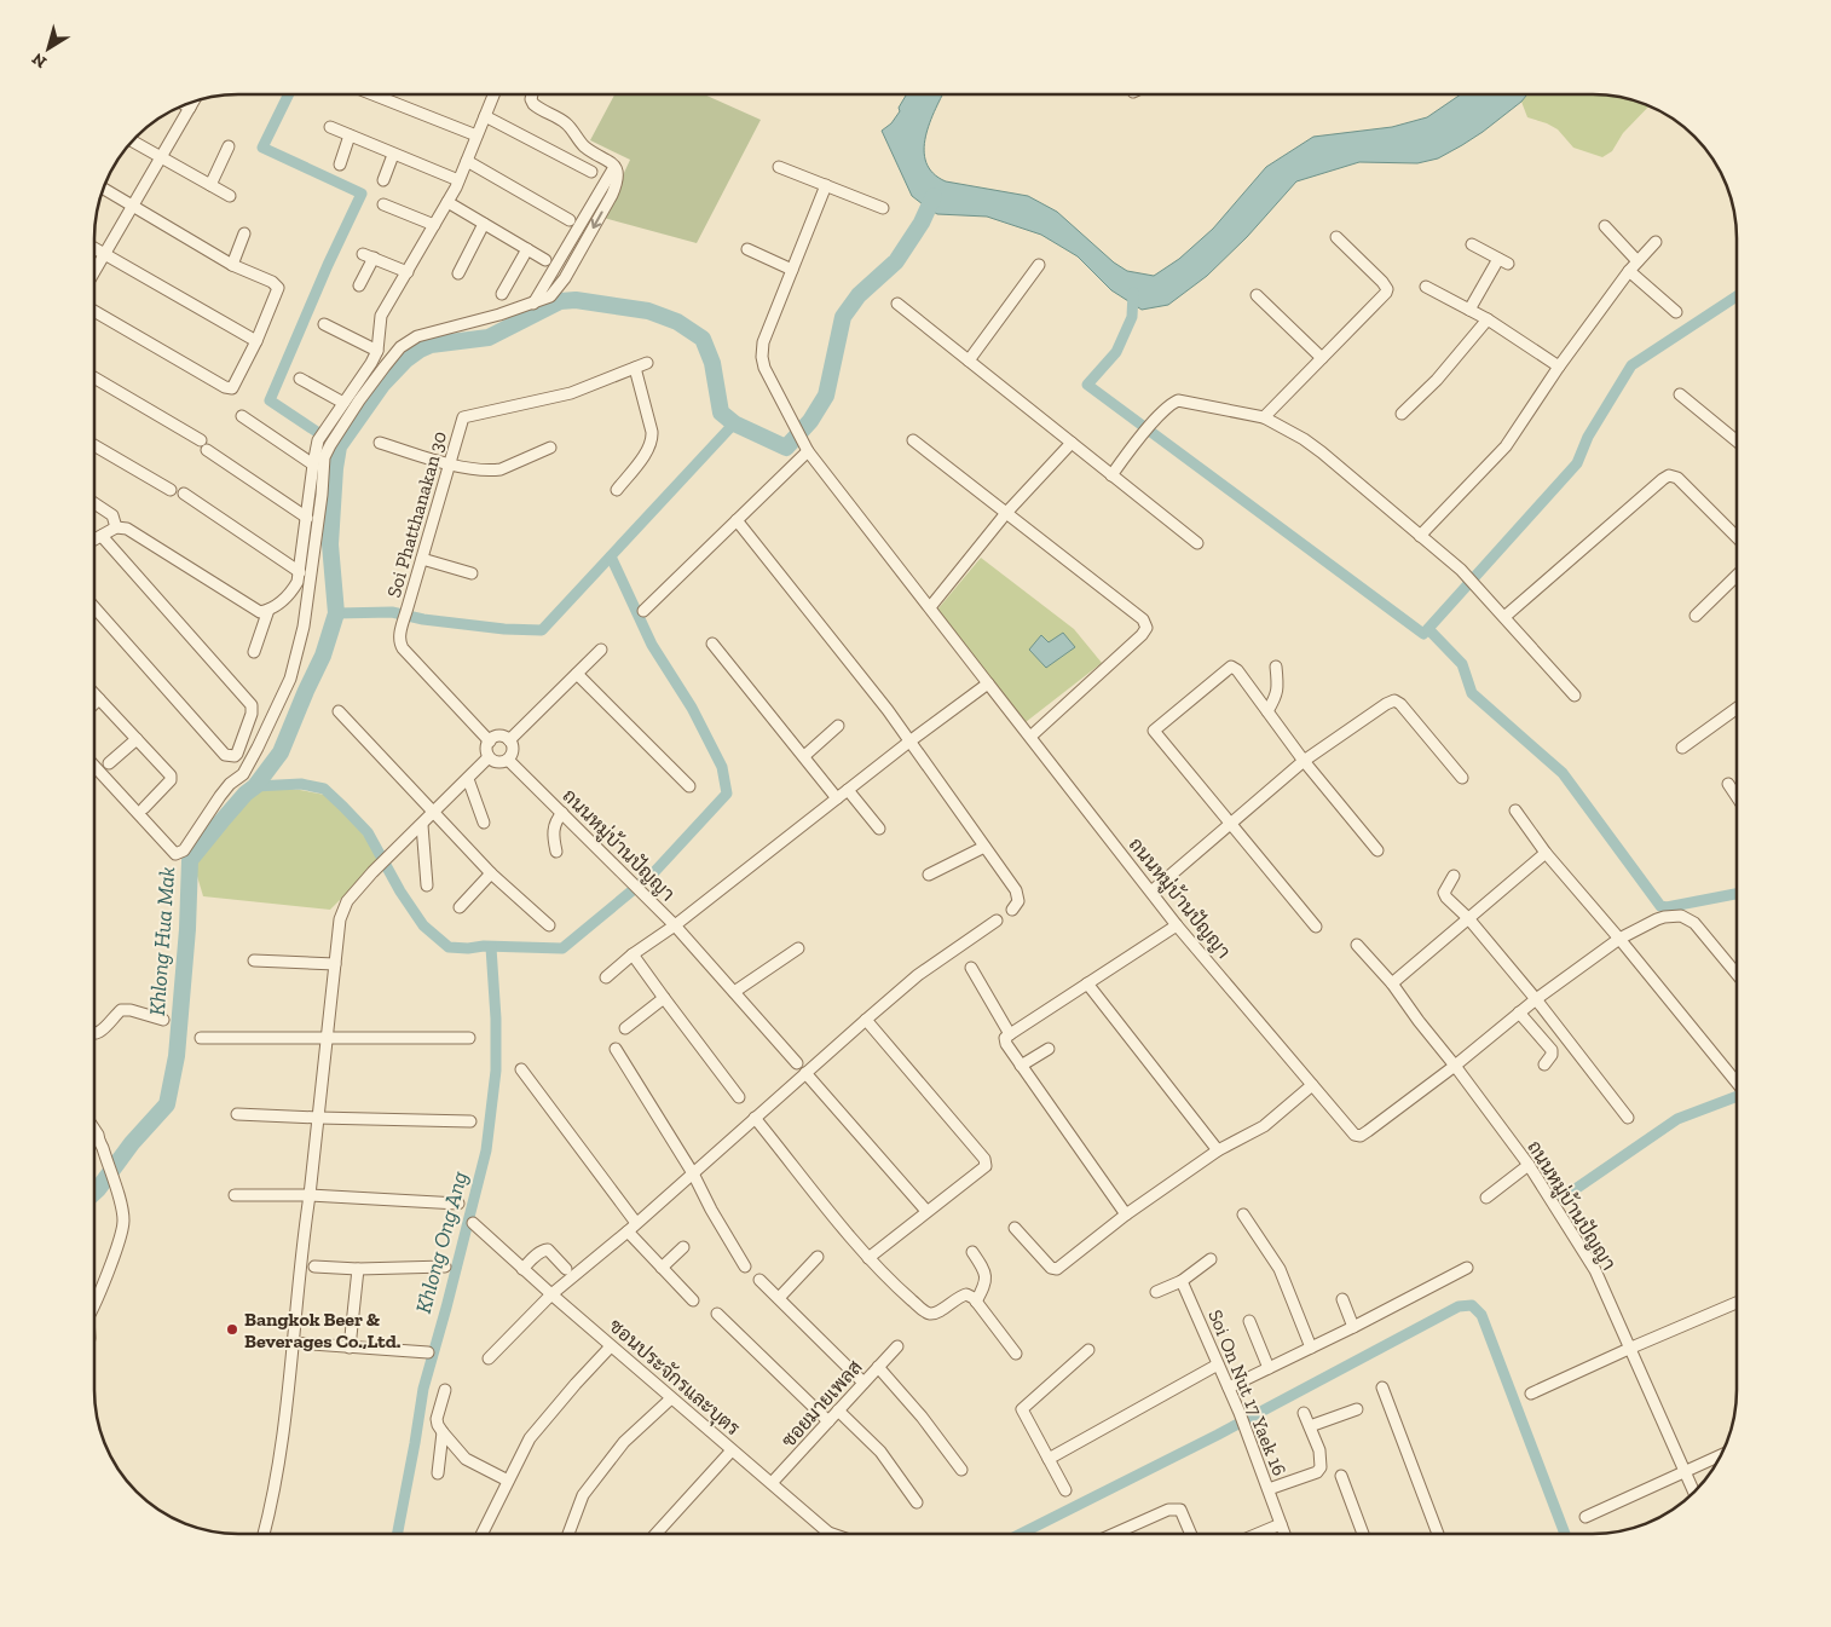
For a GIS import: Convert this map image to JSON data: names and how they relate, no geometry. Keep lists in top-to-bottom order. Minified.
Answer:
{"streets":{"street":["Soi Phatthanakan 30","ถนนหมู่บ้านปัญญา","ซอนประจักรและบุตร","Soi On Nut 17 Yaek 16","ซอยมายเพลส"]},"crossings":[["Soi Phatthanakan 30","ถนนหมู่บ้านปัญญา"],["ซอนประจักรและบุตร","ซอยมายเพลส"]],"water":["Khlong Hua Mak","Khlong Ong Ang"],"places":["Bangkok Beer & Beverages Co.,Ltd."],"north":"bottom left"}
